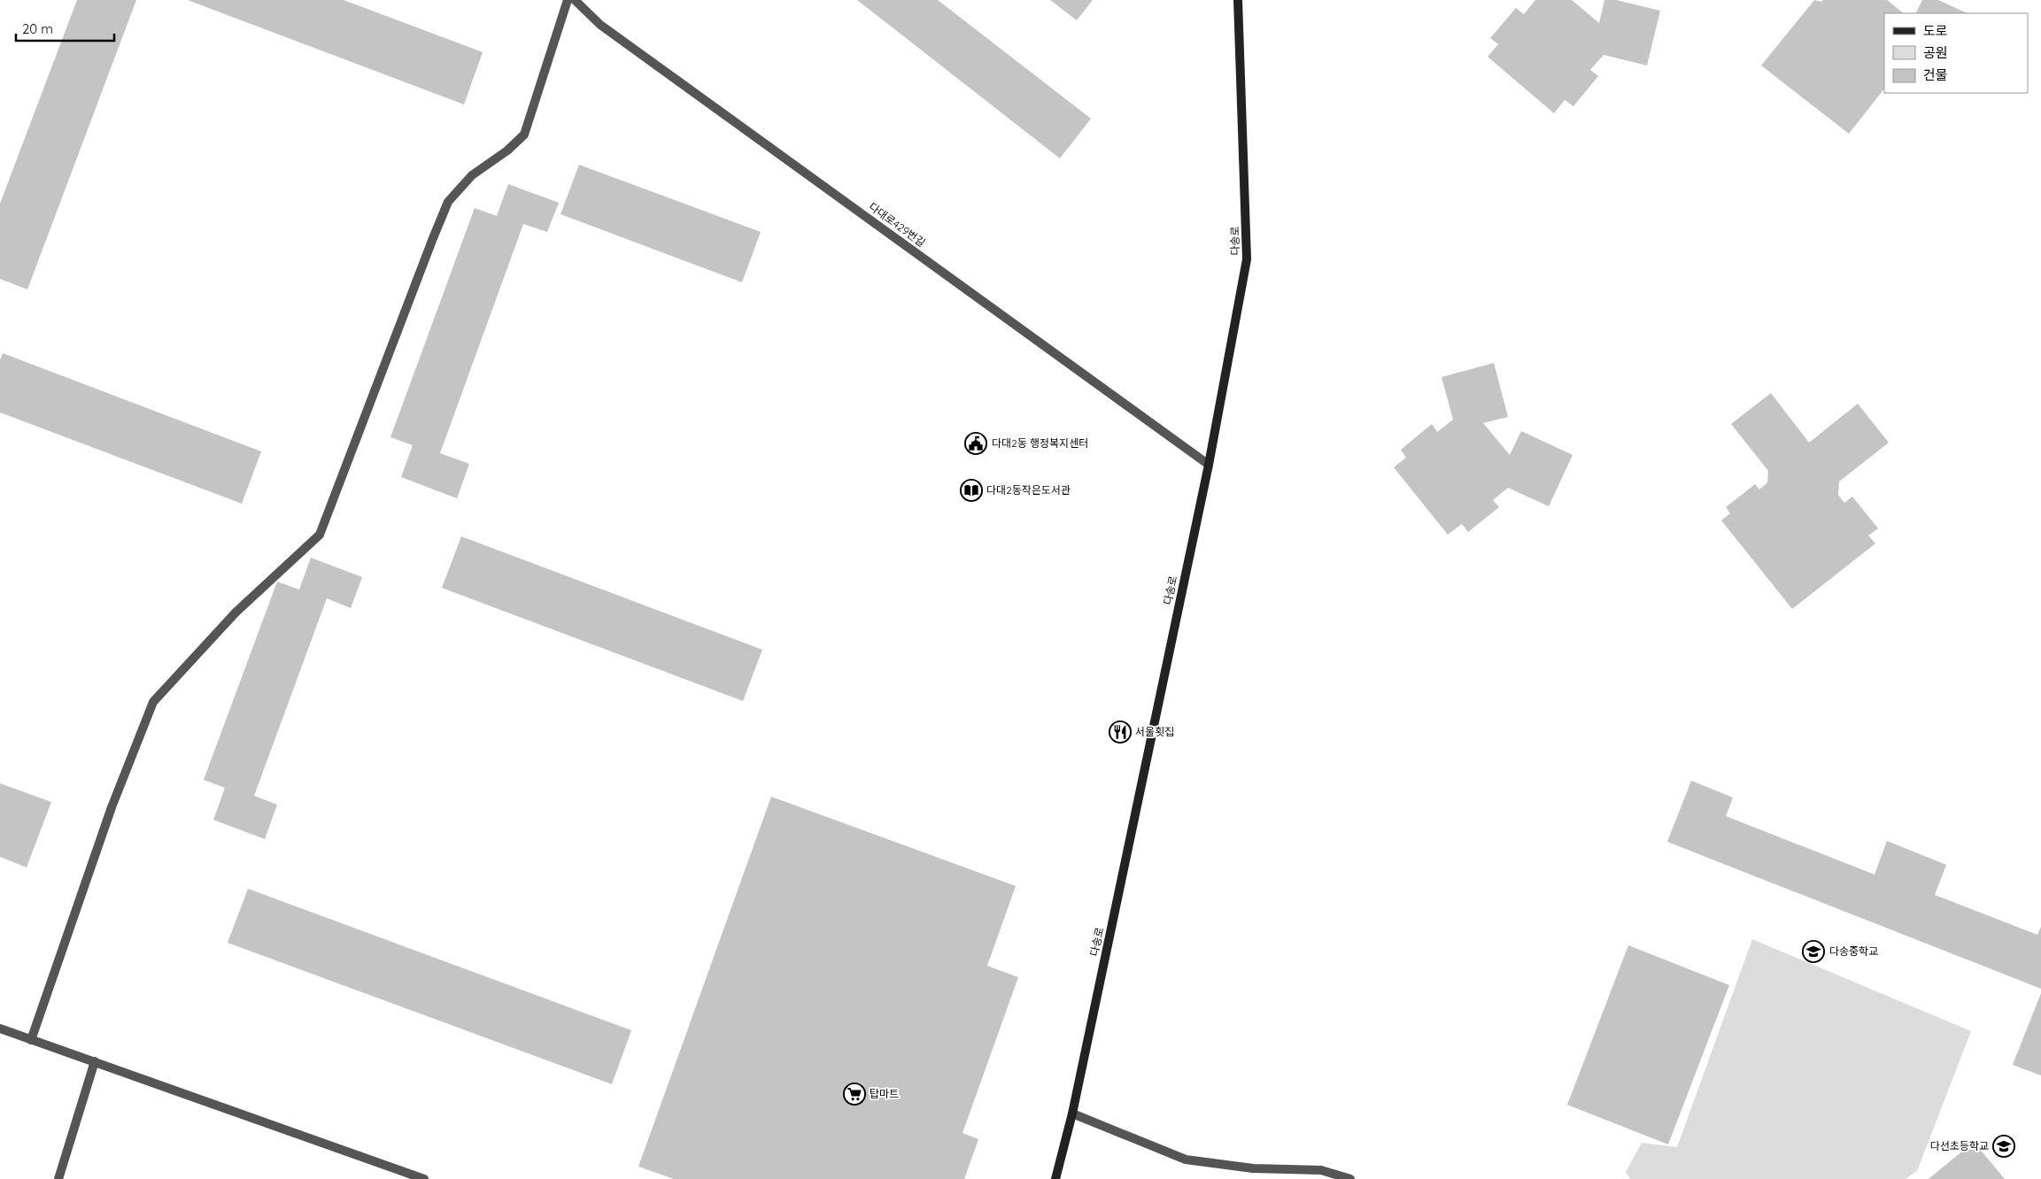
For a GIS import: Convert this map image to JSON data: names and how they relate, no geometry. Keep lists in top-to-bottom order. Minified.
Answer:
{"streets":{"main road":["다송로"],"street":["다대로429번길"]},"crossings":[["다대로429번길","다송로"]],"places":{"public building":["다대2동 행정복지센터"],"library":["다대2동작은도서관"],"restaurant":["서울횟집"],"school or university":["다송중학교","다선초등학교"],"supermarket":["탑마트"]},"legend":["도로","공원","건물"],"scale_bar":"20 m"}
